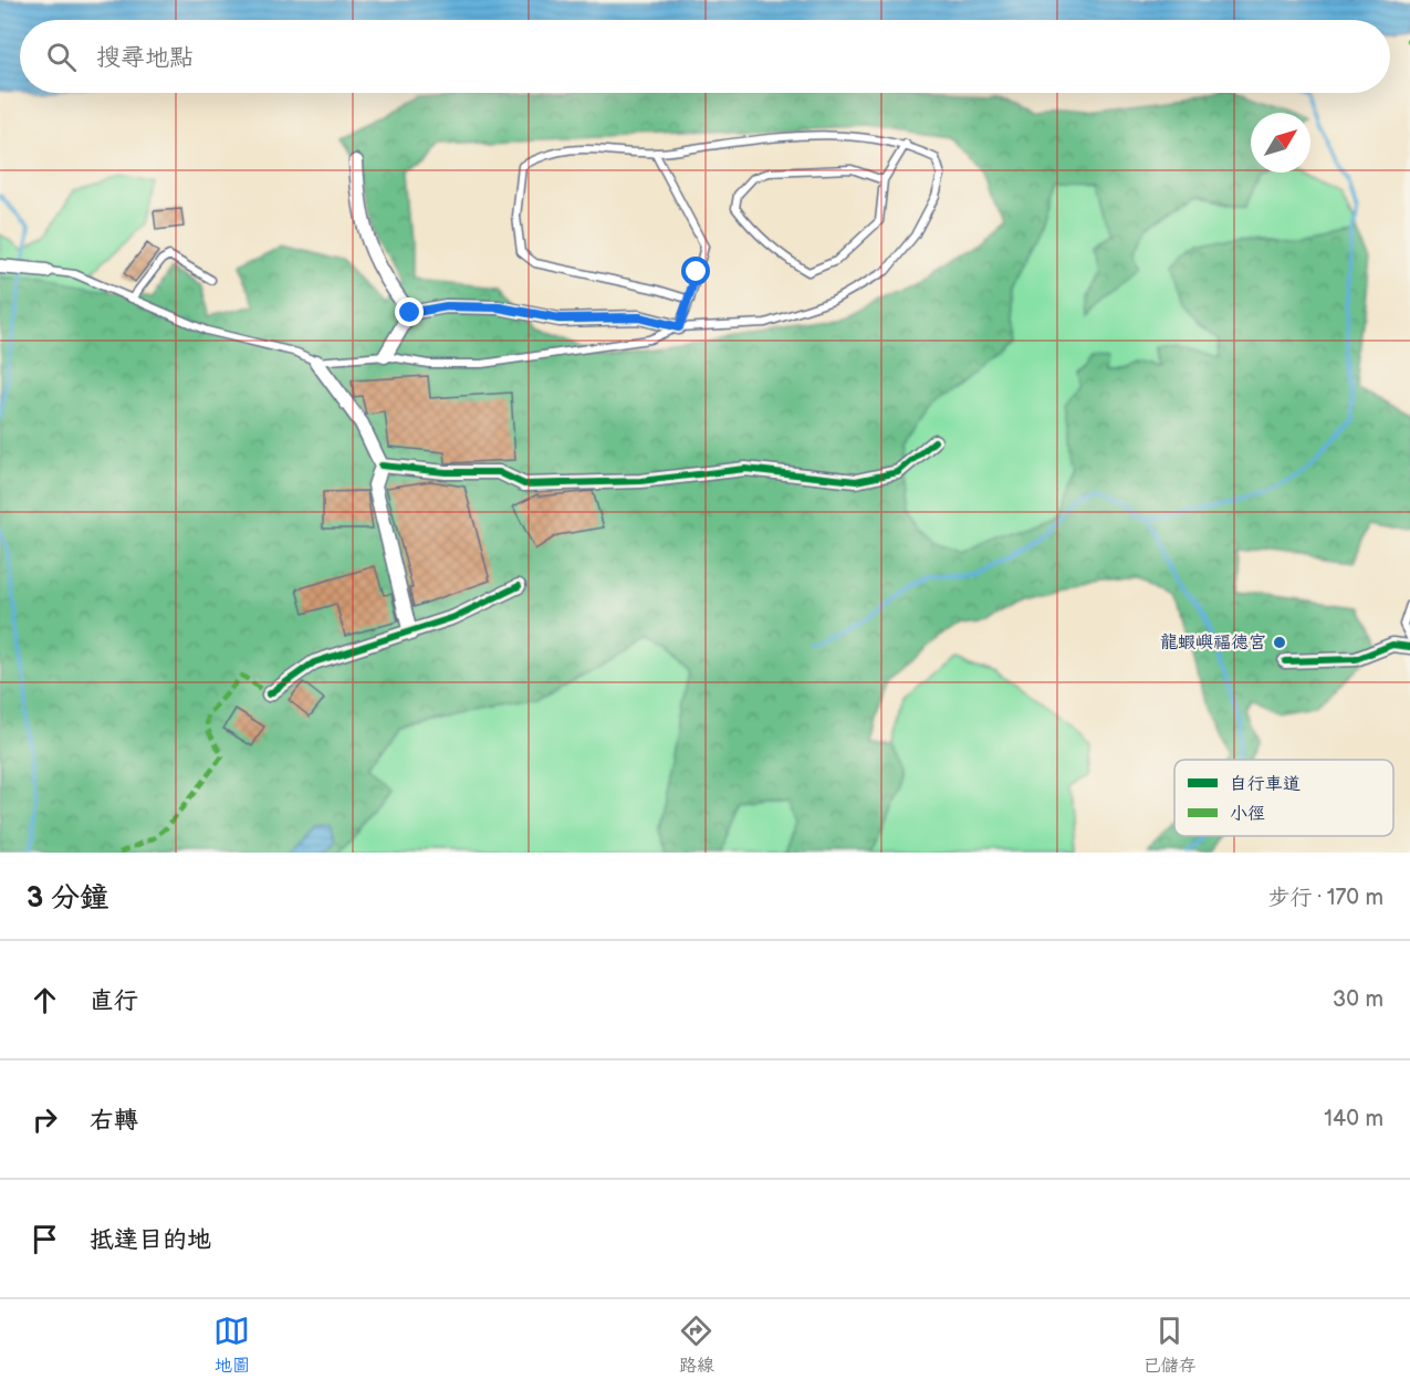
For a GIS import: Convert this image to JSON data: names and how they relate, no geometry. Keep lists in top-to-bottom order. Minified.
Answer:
{"places":["龍蝦嶼福德宮"],"legend":["自行車道","小徑"],"north":"top right","page":{"search":"搜尋地點","heading":["3 分鐘","步行 · 170 m"],"list":[["直行","30 m"],["右轉","140 m"],"抵達目的地"],"nav":["地圖","路線","已儲存"]}}
